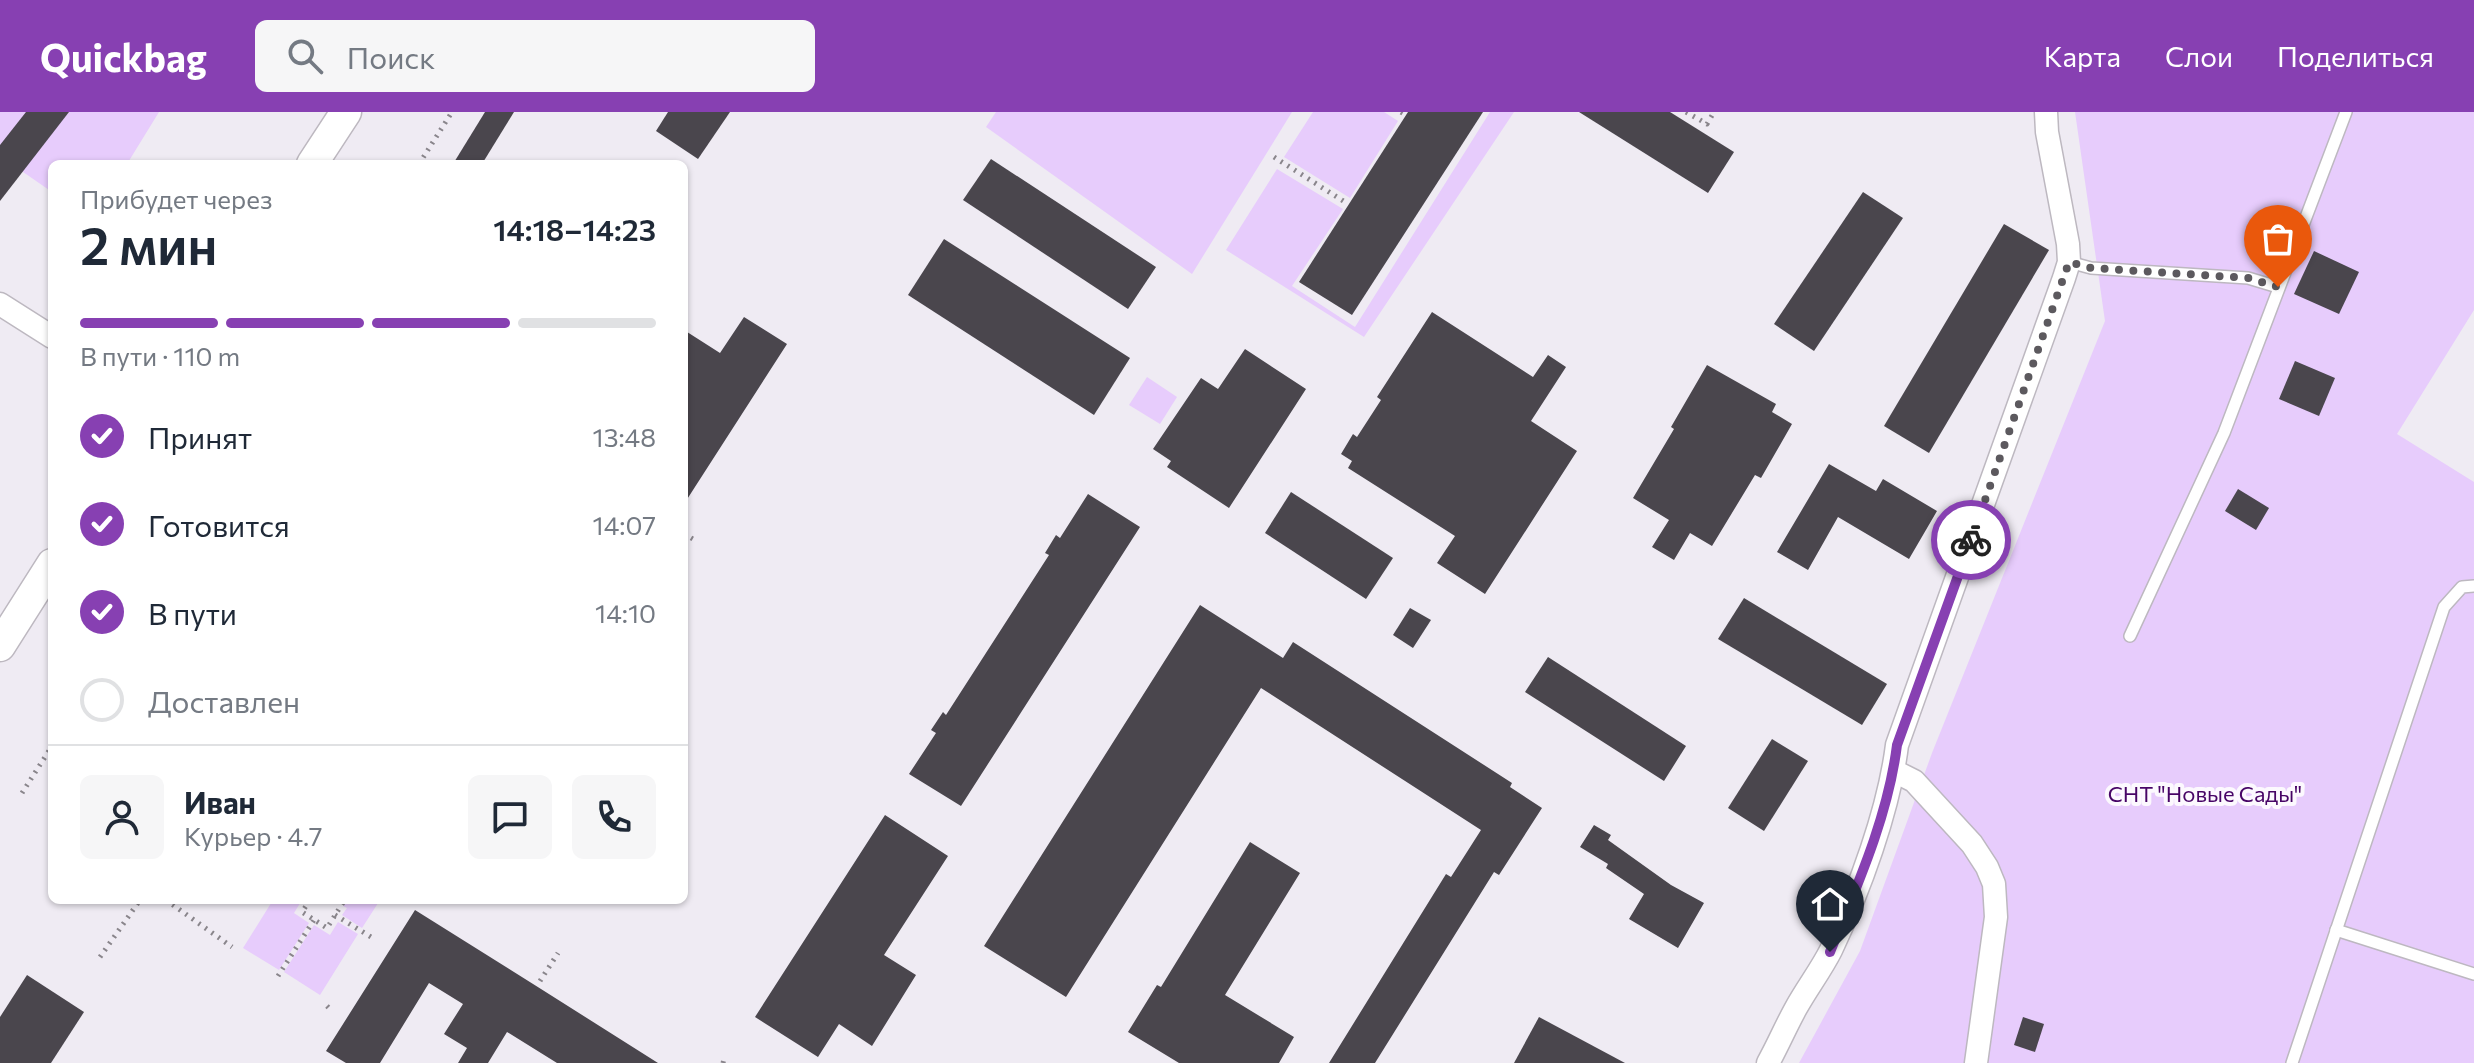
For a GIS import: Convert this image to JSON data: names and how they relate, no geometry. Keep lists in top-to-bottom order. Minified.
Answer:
{"parks":["СНТ \"Новые Сады\""],"page":{"header":"Quickbag","search":"Поиск","nav":["Карта","Слои","Поделиться"],"heading":["2 мин","Прибудет через","14:18–14:23"],"panel":["Иван","Курьер · 4.7"],"bar":"В пути · 110 m","list":[["Принят","13:48"],["Готовится","14:07"],["В пути","14:10"],"Доставлен"]}}
